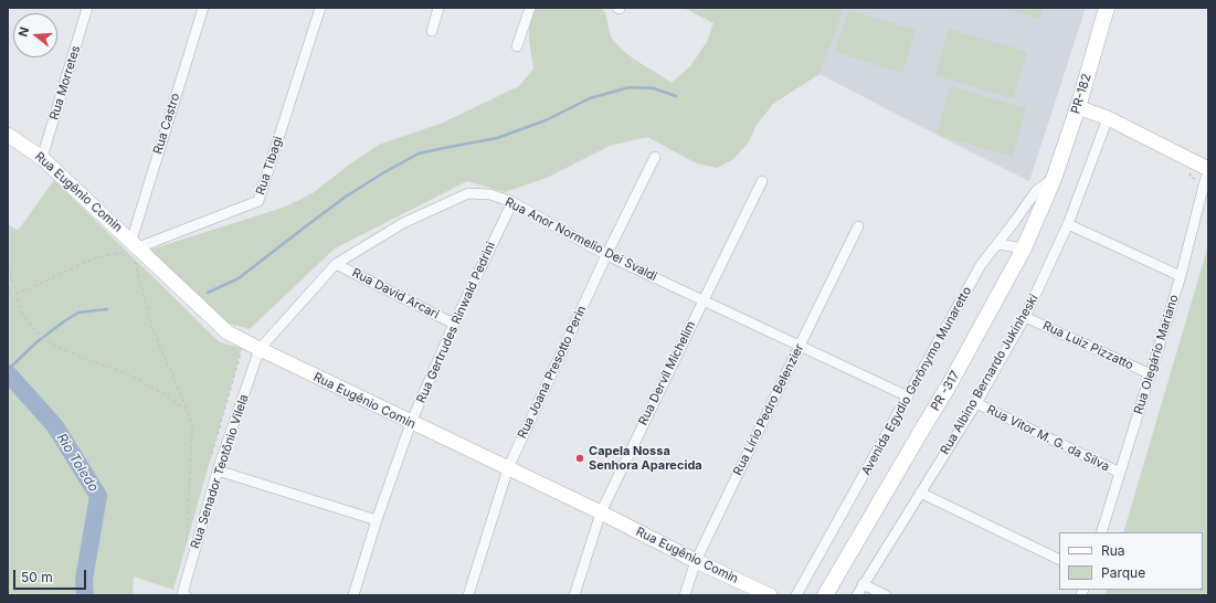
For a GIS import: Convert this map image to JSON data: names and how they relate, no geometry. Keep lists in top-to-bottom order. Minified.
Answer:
{"streets":{"main road":["PR-182","PR -317"],"street":["Rua Morretes","Rua Castro","Rua Tibagi","Rua Eugênio Comin","Rua Anor Normelio Dei Svaldi","Rua David Arcari","Rua Gertrudes Rinwald Pedrini","Rua Luiz Pizzatto","Rua Olegário Mariano","Rua Joana Presotto Perin","Rua Dervil Michelim","Rua Albino Bernardo Jukinheski","Avenida Egydio Gerônymo Munaretto","Rua Lírio Pedro Belenzier","Rua Vitor M. G. da Silva","Rua Senador Teotônio Vilela"]},"crossings":[["Rua Morretes","Rua Eugênio Comin"],["PR-182","Avenida Egydio Gerônymo Munaretto"],["PR-182","PR -317"],["Rua Castro","Rua Tibagi"],["Rua Castro","Rua Eugênio Comin"],["Rua Tibagi","Rua Eugênio Comin"],["Rua Eugênio Comin","Rua Anor Normelio Dei Svaldi"],["Rua Eugênio Comin","Rua Gertrudes Rinwald Pedrini"],["Rua Eugênio Comin","Rua Joana Presotto Perin"],["Rua Eugênio Comin","Rua Dervil Michelim"],["Rua Eugênio Comin","Rua Lírio Pedro Belenzier"],["Rua Eugênio Comin","Rua Senador Teotônio Vilela"],["Rua Anor Normelio Dei Svaldi","Rua David Arcari"],["Rua Anor Normelio Dei Svaldi","Rua Gertrudes Rinwald Pedrini"],["Rua Anor Normelio Dei Svaldi","Rua Joana Presotto Perin"],["Rua Anor Normelio Dei Svaldi","Rua Dervil Michelim"],["Rua Anor Normelio Dei Svaldi","Avenida Egydio Gerônymo Munaretto"],["Rua Anor Normelio Dei Svaldi","Rua Lírio Pedro Belenzier"],["Rua Anor Normelio Dei Svaldi","Rua Senador Teotônio Vilela"],["Rua David Arcari","Rua Gertrudes Rinwald Pedrini"],["Rua Luiz Pizzatto","Rua Olegário Mariano"],["Rua Luiz Pizzatto","Rua Albino Bernardo Jukinheski"],["Rua Olegário Mariano","Rua Vitor M. G. da Silva"],["Rua Albino Bernardo Jukinheski","Rua Vitor M. G. da Silva"],["Avenida Egydio Gerônymo Munaretto","PR -317"]],"water":["Rio Toledo"],"places":["Capela Nossa Senhora Aparecida"],"legend":["Rua","Parque"],"scale_bar":"50 m","north":"left"}
